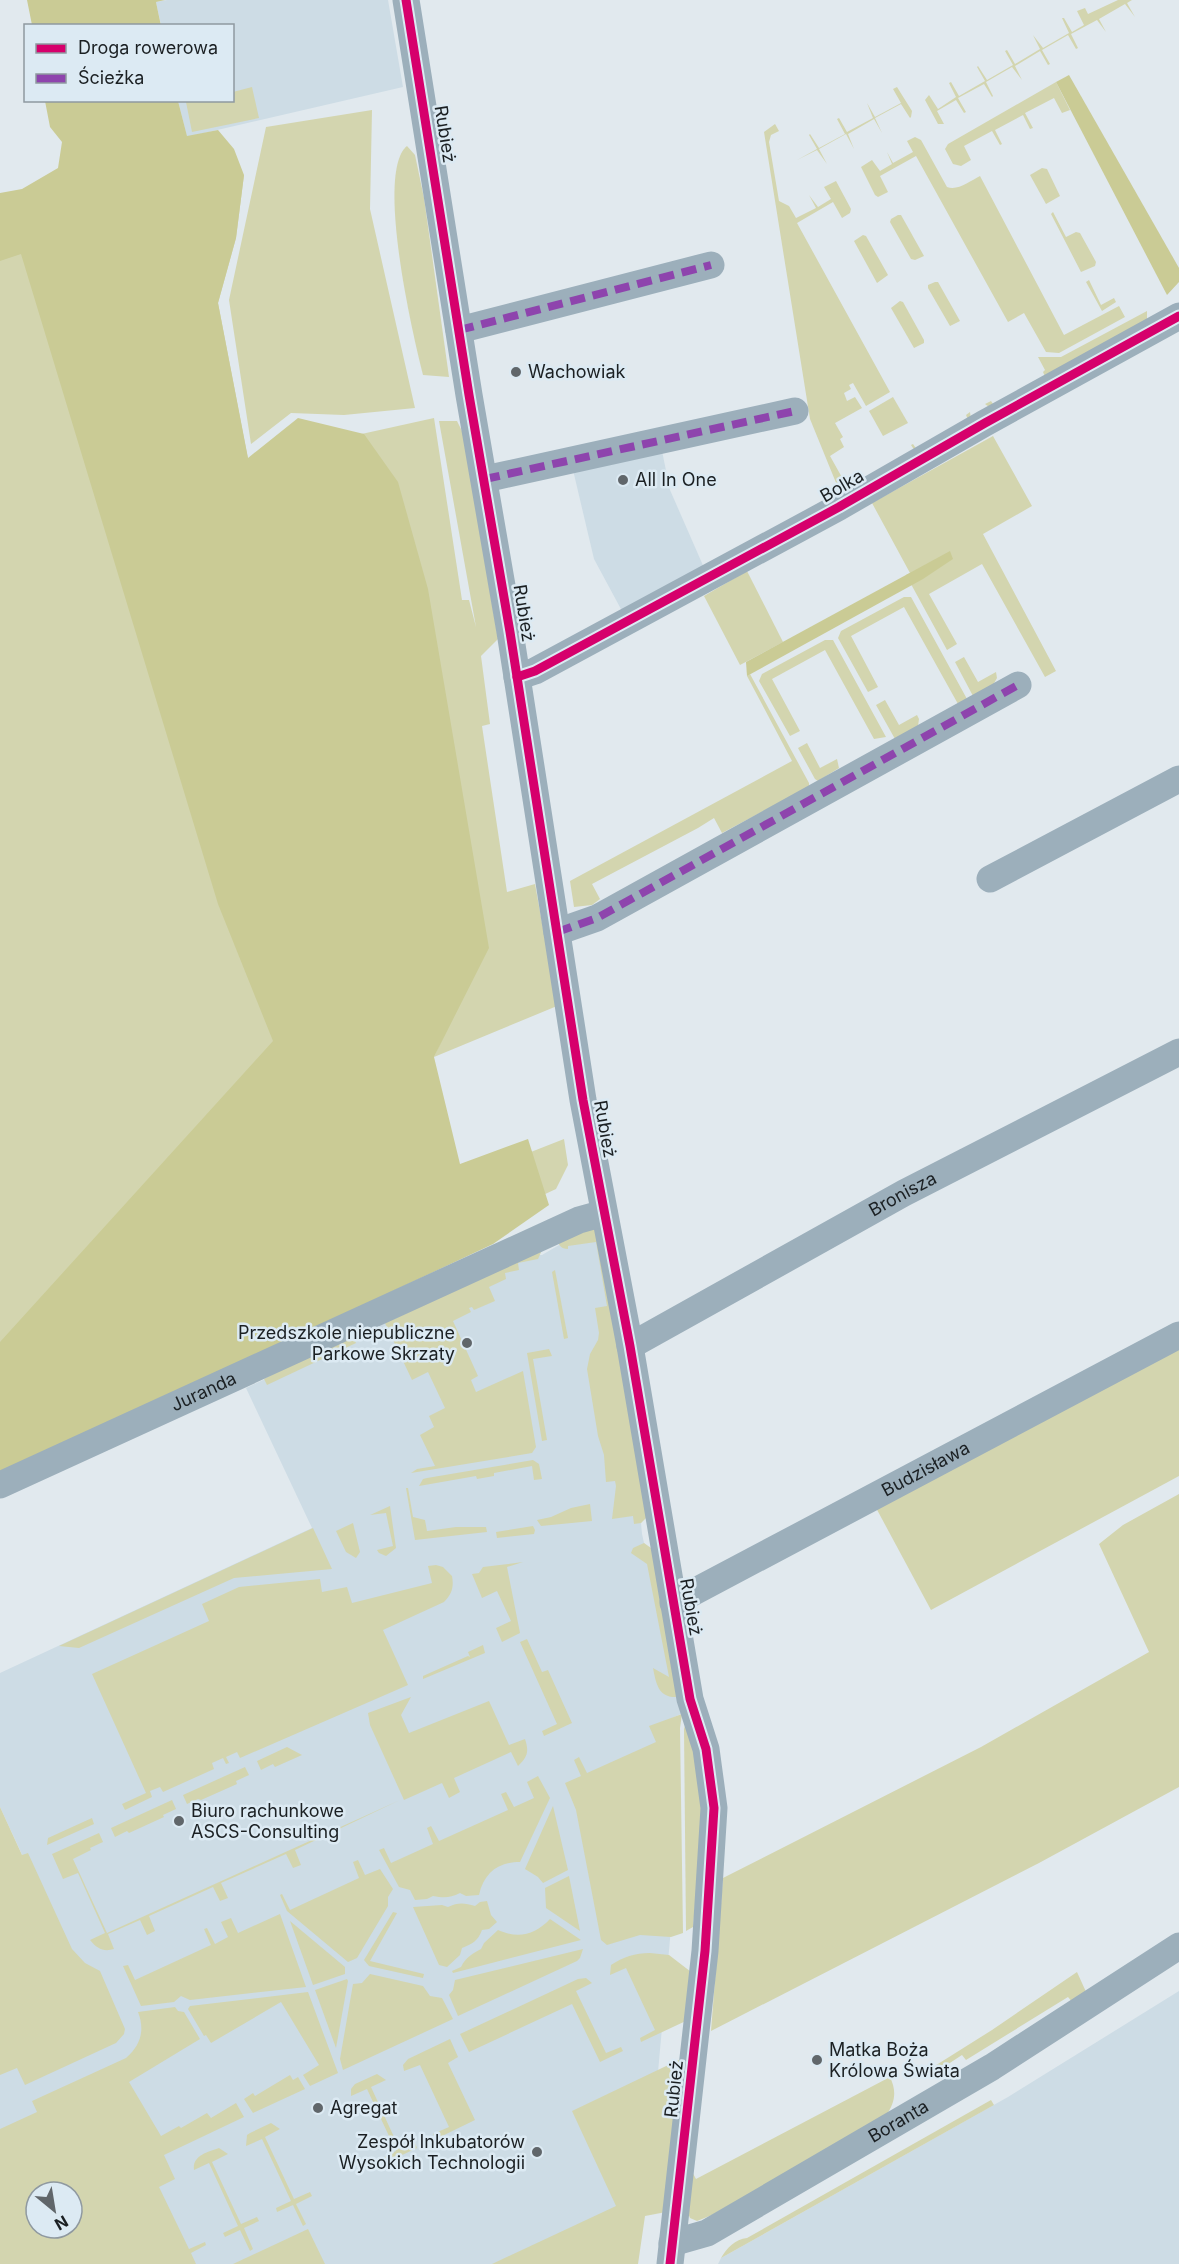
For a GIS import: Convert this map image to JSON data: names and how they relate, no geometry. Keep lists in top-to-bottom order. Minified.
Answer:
{"streets":{"street":["Rubież","Bolka","Bronisza","Juranda","Budzisława","Boranta"]},"crossings":[["Rubież","Bolka"],["Rubież","Bronisza"],["Rubież","Juranda"],["Rubież","Budzisława"],["Rubież","Boranta"]],"places":["Wachowiak","All In One","Przedszkole niepubliczne Parkowe Skrzaty","Biuro rachunkowe ASCS-Consulting","Matka Boża Królowa Świata","Agregat","Zespół Inkubatorów Wysokich Technologii"],"legend":["Droga rowerowa","Ścieżka"],"north":"bottom right"}
